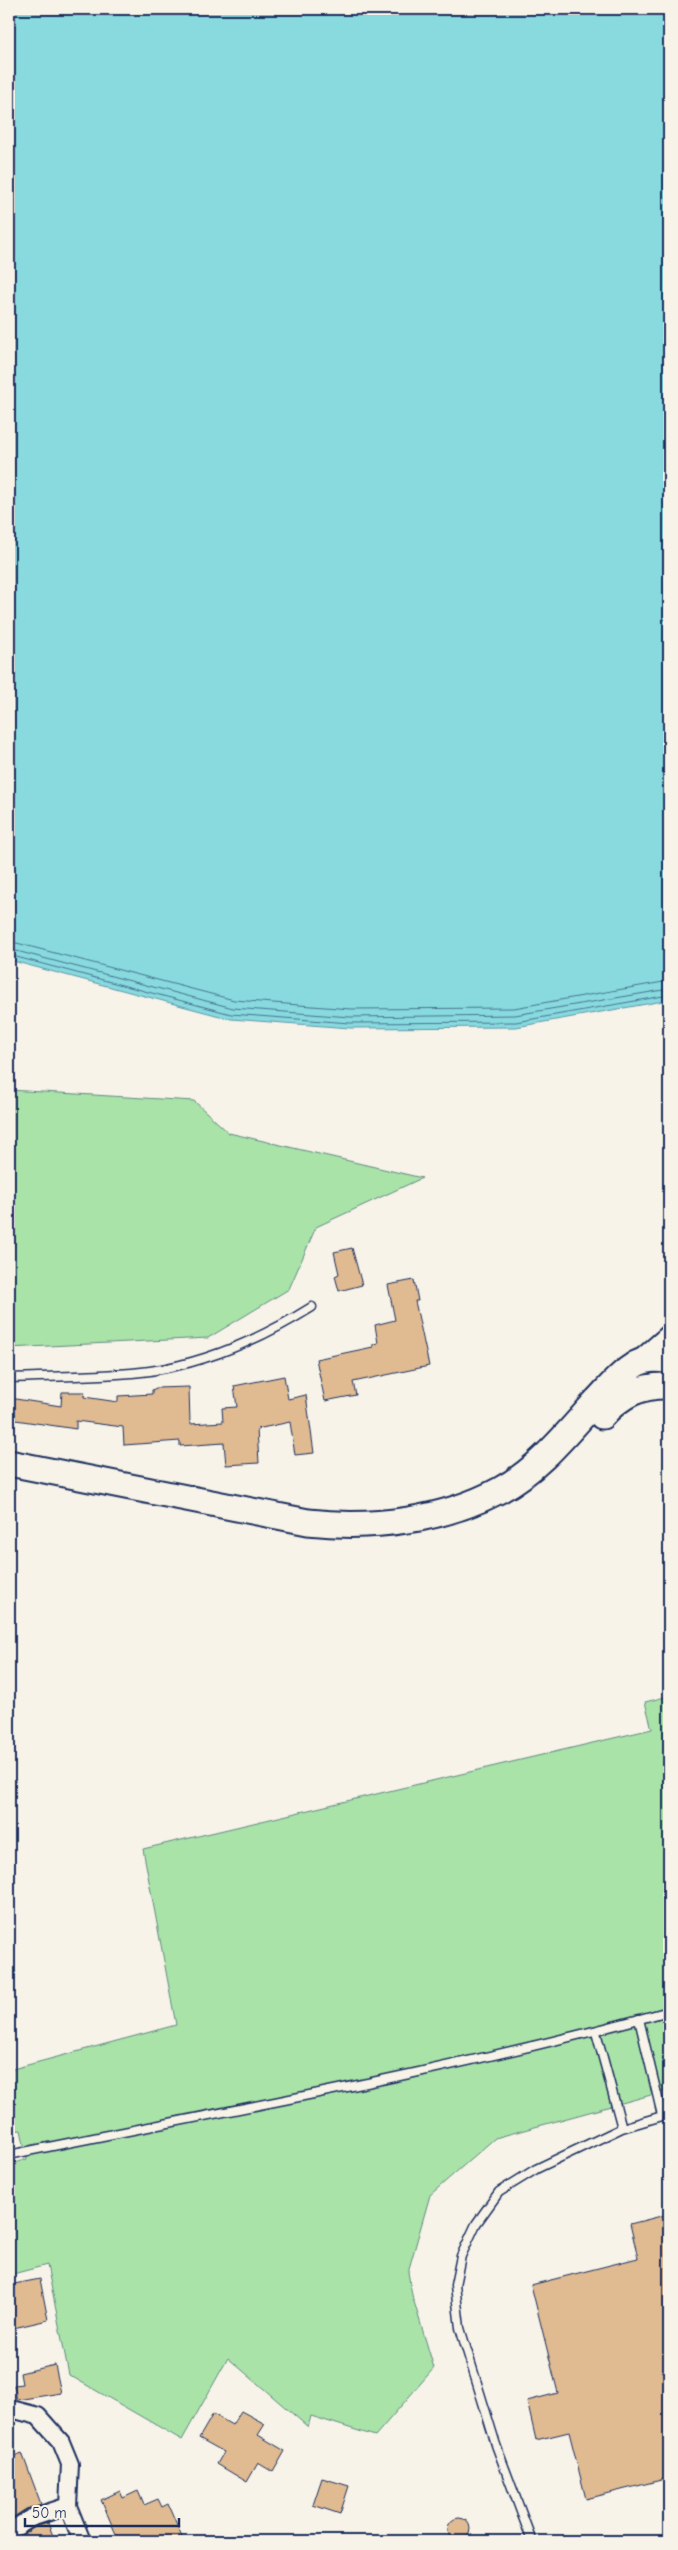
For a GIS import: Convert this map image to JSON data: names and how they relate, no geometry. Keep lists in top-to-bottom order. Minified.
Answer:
{"scale_bar":"50 m"}
